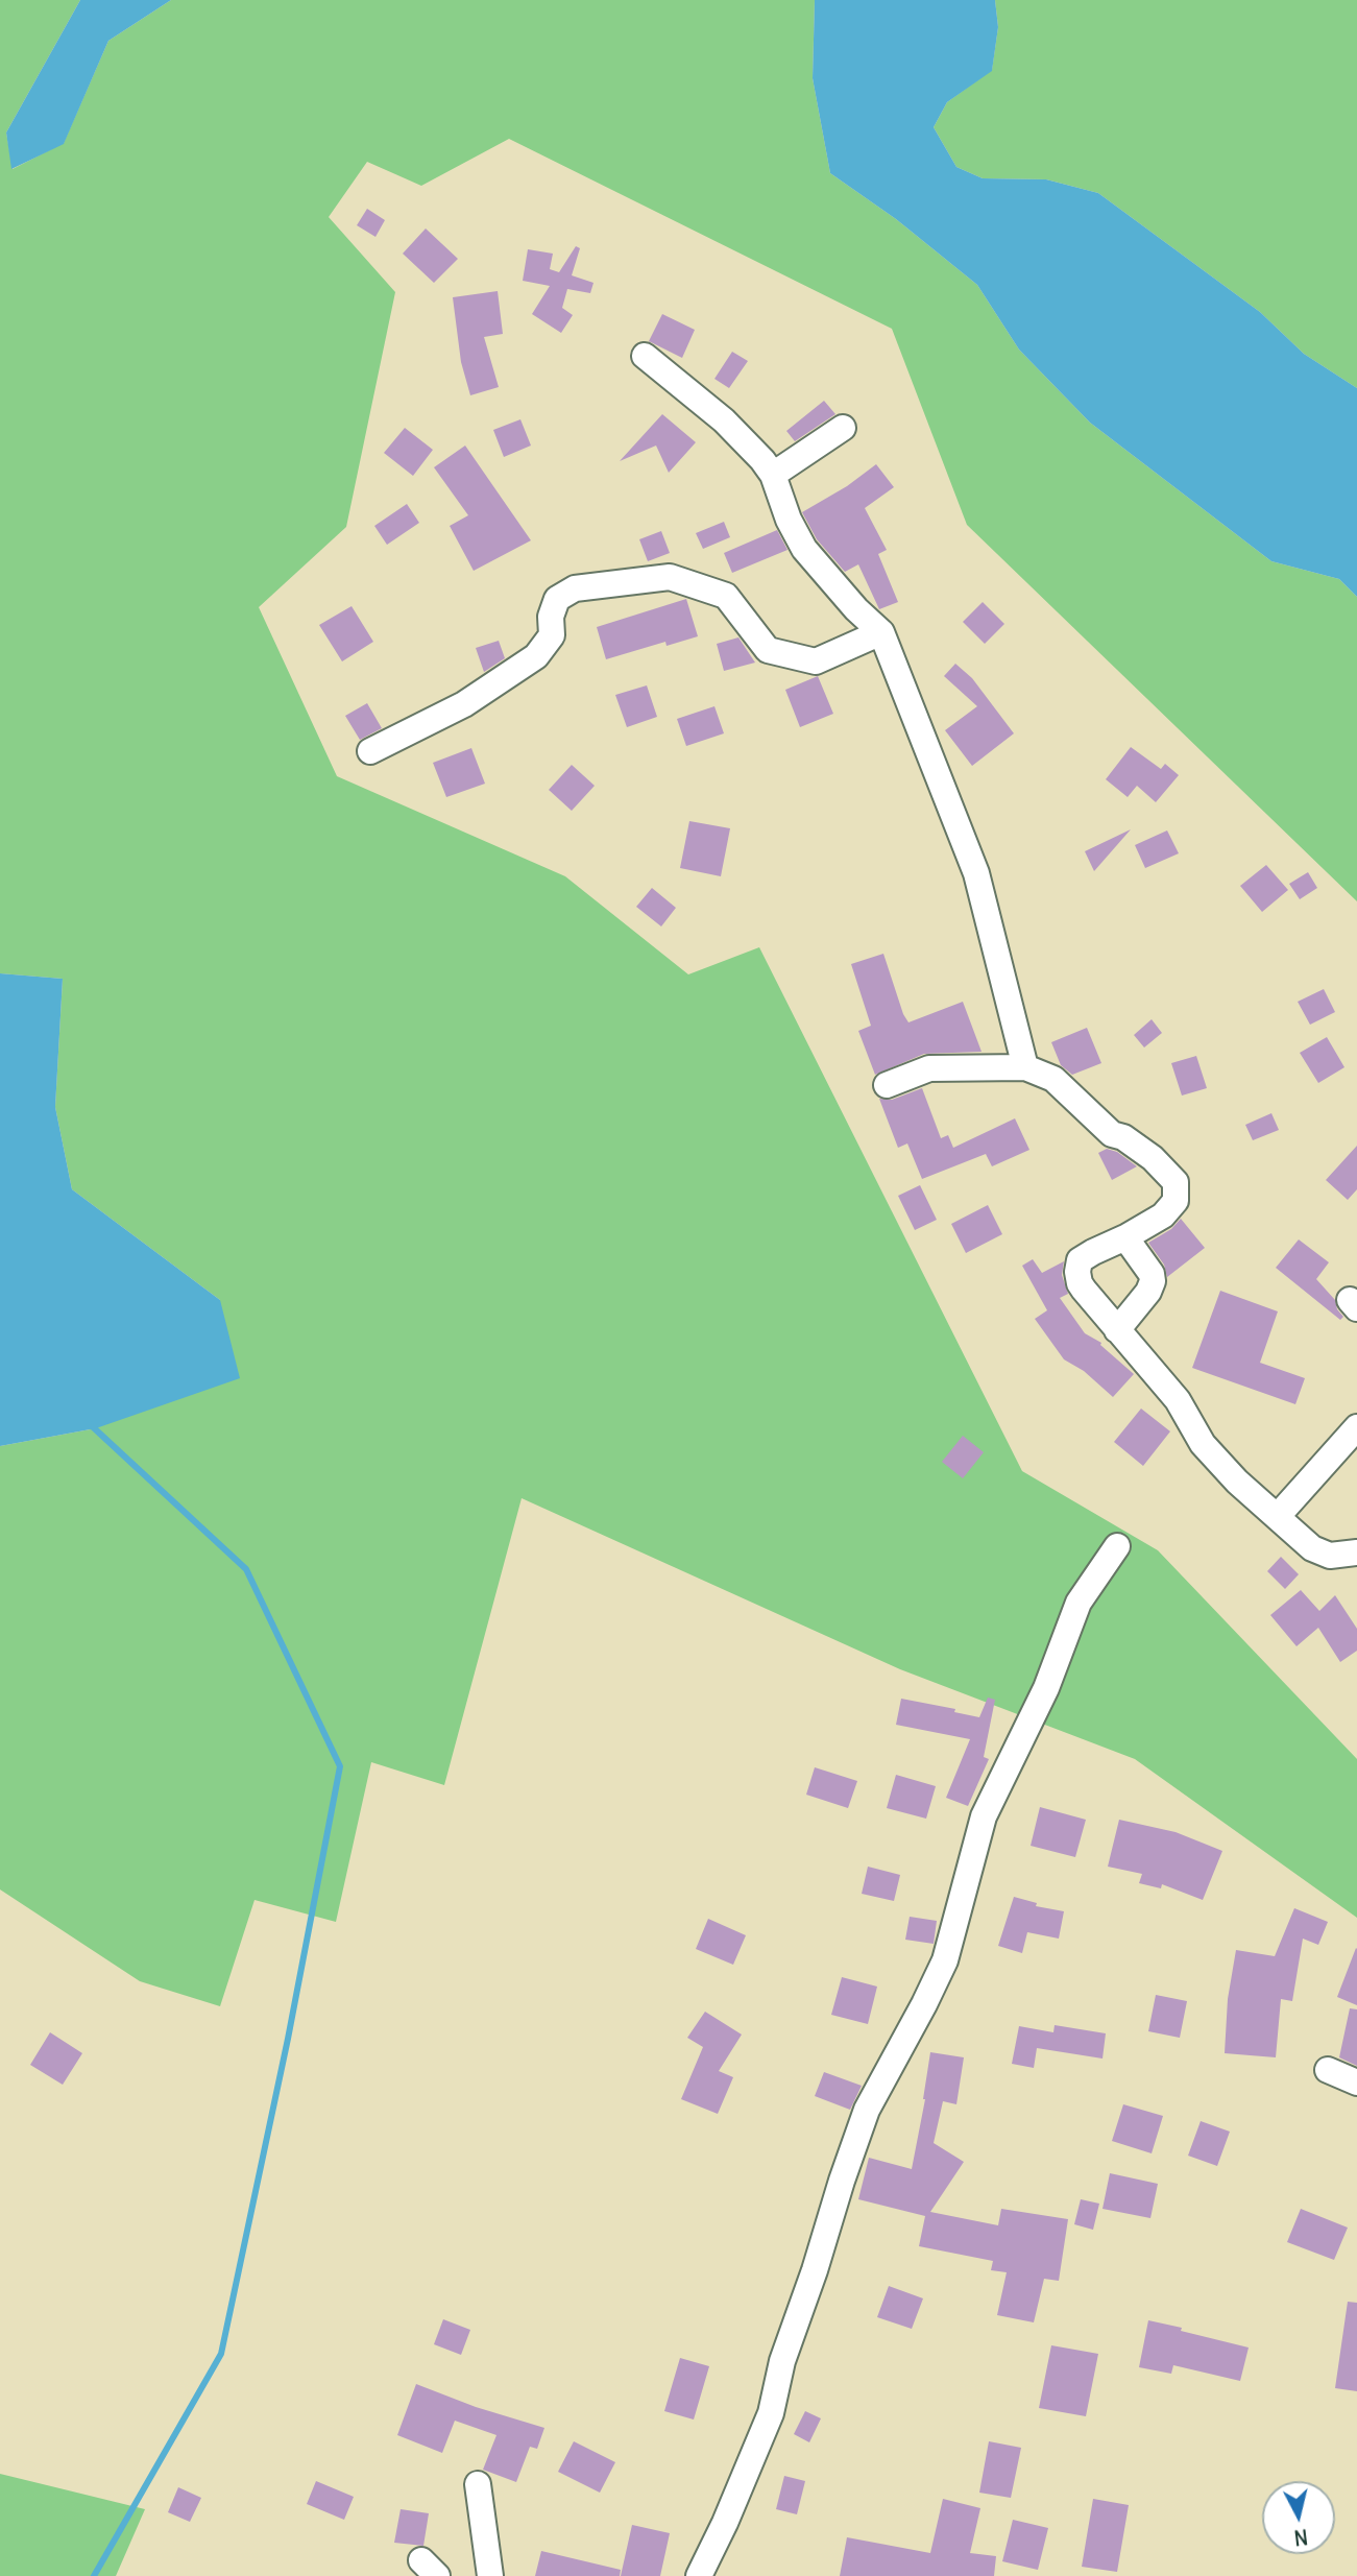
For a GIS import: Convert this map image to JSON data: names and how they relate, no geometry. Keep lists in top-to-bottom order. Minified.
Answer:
{"north":"bottom"}
